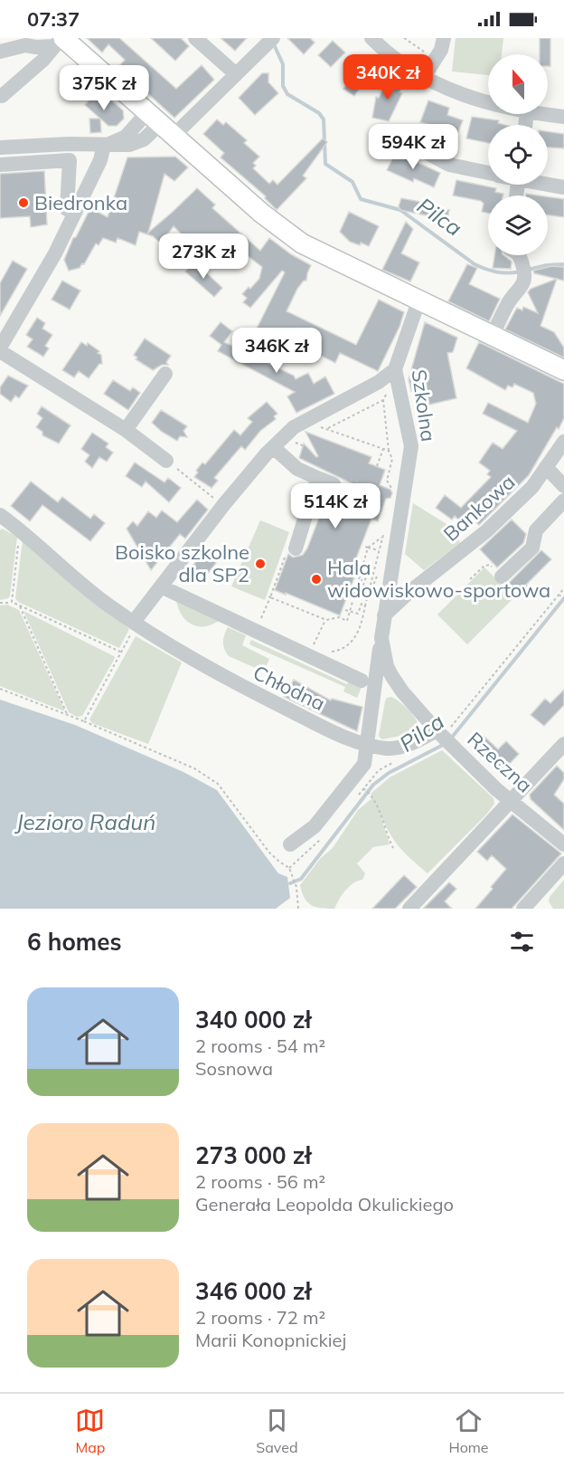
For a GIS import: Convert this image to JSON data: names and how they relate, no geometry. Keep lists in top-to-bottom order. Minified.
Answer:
{"streets":{"street":["Szkolna","Bankowa","Chłodna","Rzeczna"]},"crossings":[["Szkolna","Bankowa"],["Szkolna","Rzeczna"],["Bankowa","Rzeczna"],["Chłodna","Rzeczna"]],"water":["Pilca","Jezioro Raduń"],"places":["Biedronka","Boisko szkolne dla SP2","Hala widowiskowo-sportowa"],"north":"top","page":{"status":"07:37","price":["340K zł","375K zł","594K zł","273K zł","346K zł","514K zł"],"heading":"6 homes","list":[{"name":"340 000 zł","note":"2 rooms · 54 m² · Sosnowa"},{"name":"273 000 zł","note":"2 rooms · 56 m² · Generała Leopolda Okulickiego"},{"name":"346 000 zł","note":"2 rooms · 72 m² · Marii Konopnickiej"}],"tabs":["Map","Saved","Home"]}}
